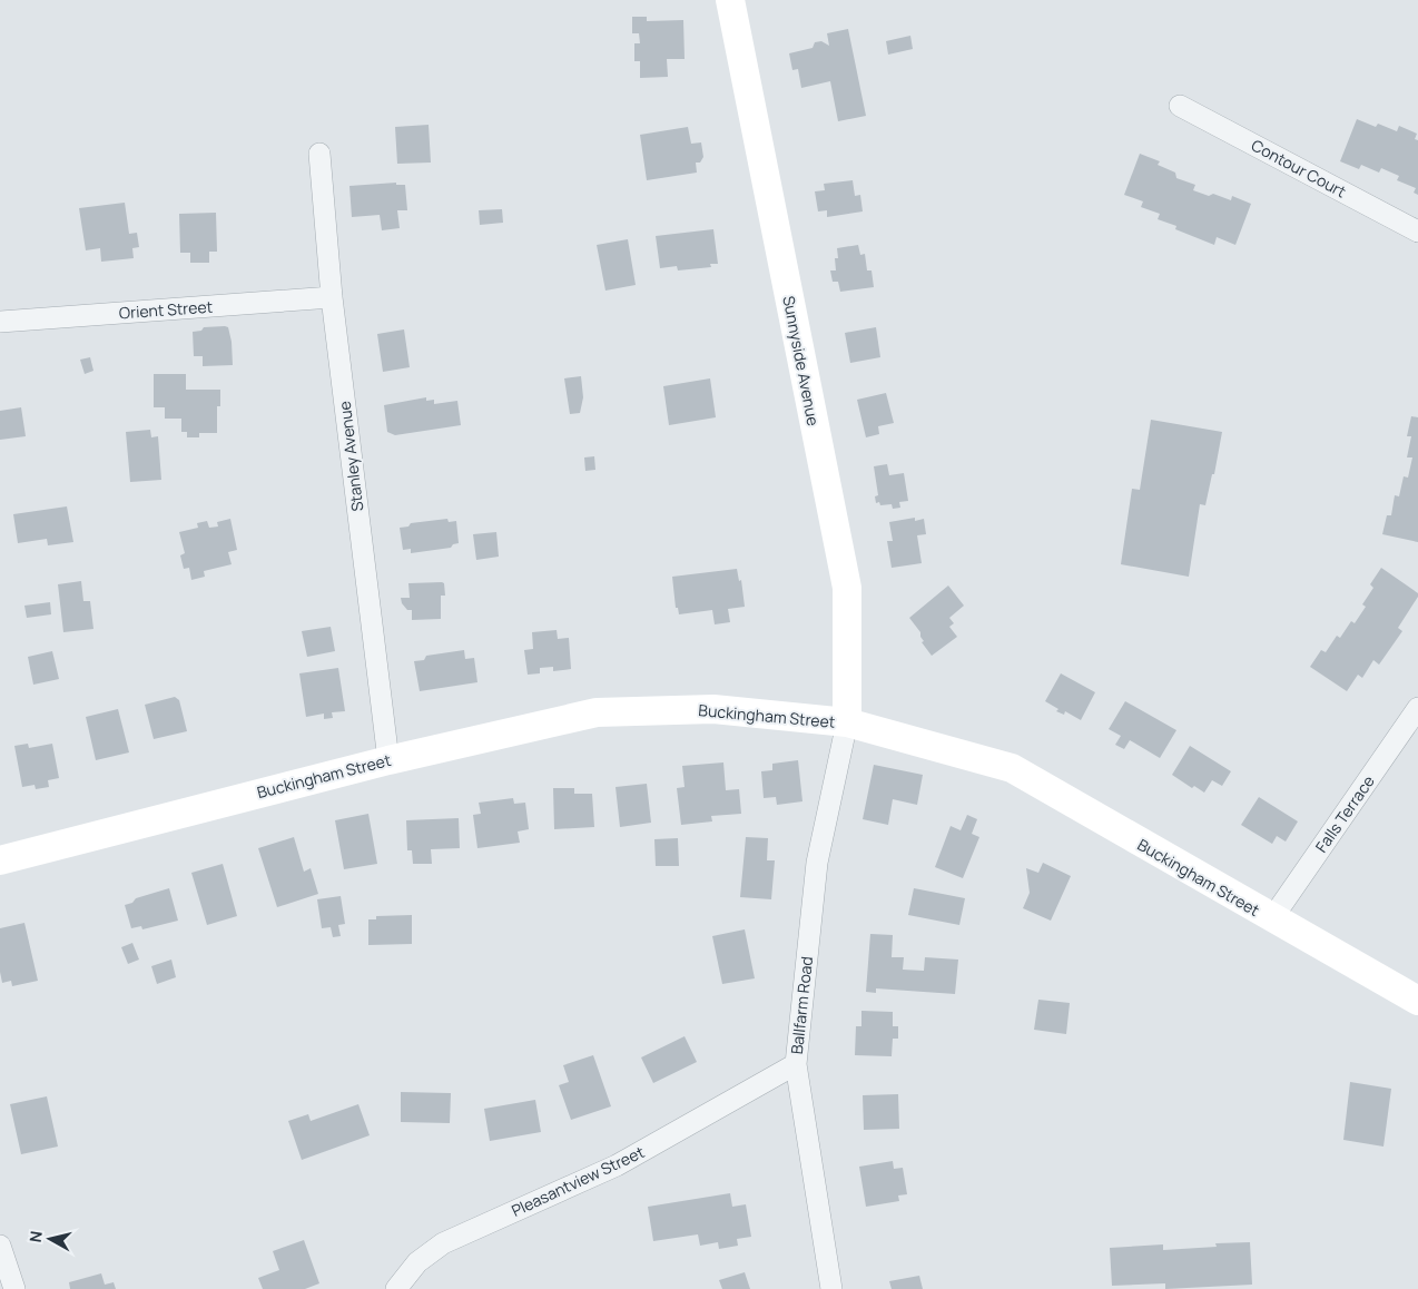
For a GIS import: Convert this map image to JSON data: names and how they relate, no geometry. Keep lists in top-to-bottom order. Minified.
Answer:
{"streets":{"main road":["Sunnyside Avenue","Buckingham Street"],"street":["Contour Court","Orient Street","Stanley Avenue","Falls Terrace","Ballfarm Road","Pleasantview Street"]},"crossings":[["Orient Street","Stanley Avenue"],["Sunnyside Avenue","Buckingham Street"],["Sunnyside Avenue","Ballfarm Road"],["Stanley Avenue","Buckingham Street"],["Buckingham Street","Falls Terrace"],["Buckingham Street","Ballfarm Road"],["Ballfarm Road","Pleasantview Street"]],"north":"left"}
